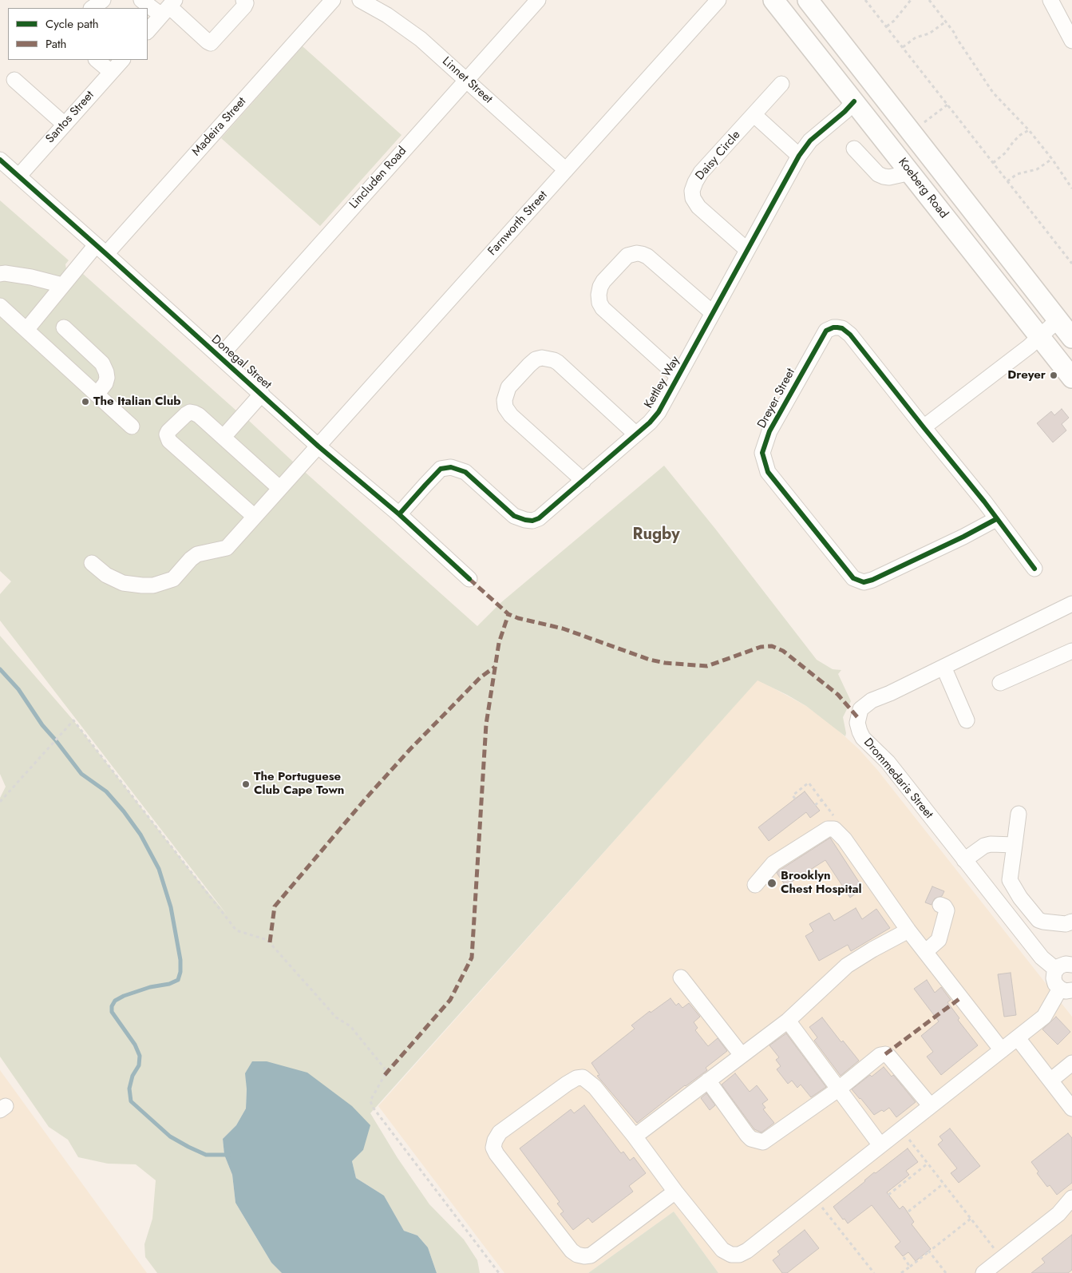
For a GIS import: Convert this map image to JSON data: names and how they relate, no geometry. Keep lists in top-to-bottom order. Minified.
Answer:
{"streets":{"main road":["Koeberg Road"],"street":["Linnet Street","Santos Street","Madeira Street","Daisy Circle","Lincluden Road","Farnworth Street","Donegal Street","Kettley Way","Dreyer Street","Drommedaris Street"]},"crossings":[["Linnet Street","Lincluden Road"],["Linnet Street","Farnworth Street"],["Santos Street","Donegal Street"],["Madeira Street","Donegal Street"],["Daisy Circle","Kettley Way"],["Lincluden Road","Donegal Street"],["Koeberg Road","Kettley Way"],["Farnworth Street","Donegal Street"],["Donegal Street","Kettley Way"]],"districts":["Rugby"],"places":["Dreyer","The Italian Club","The Portuguese Club Cape Town","Brooklyn Chest Hospital"],"legend":["Cycle path","Path"]}
